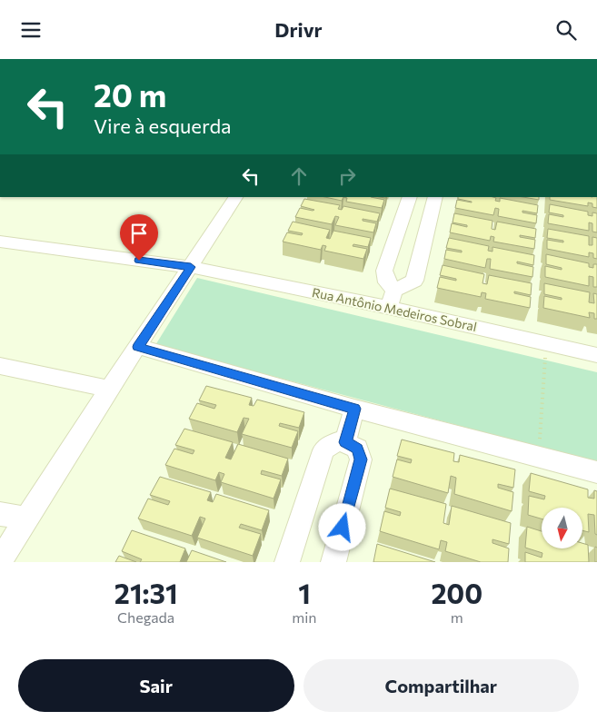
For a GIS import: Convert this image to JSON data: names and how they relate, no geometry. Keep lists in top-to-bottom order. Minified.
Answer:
{"streets":{"street":["Rua Antônio Medeiros Sobral"]},"north":"bottom","page":{"header":"Drivr","turn":["20 m","Vire à esquerda"],"eta":["21:31","Chegada","1","min","200","m"],"buttons":["Sair","Compartilhar"]}}
